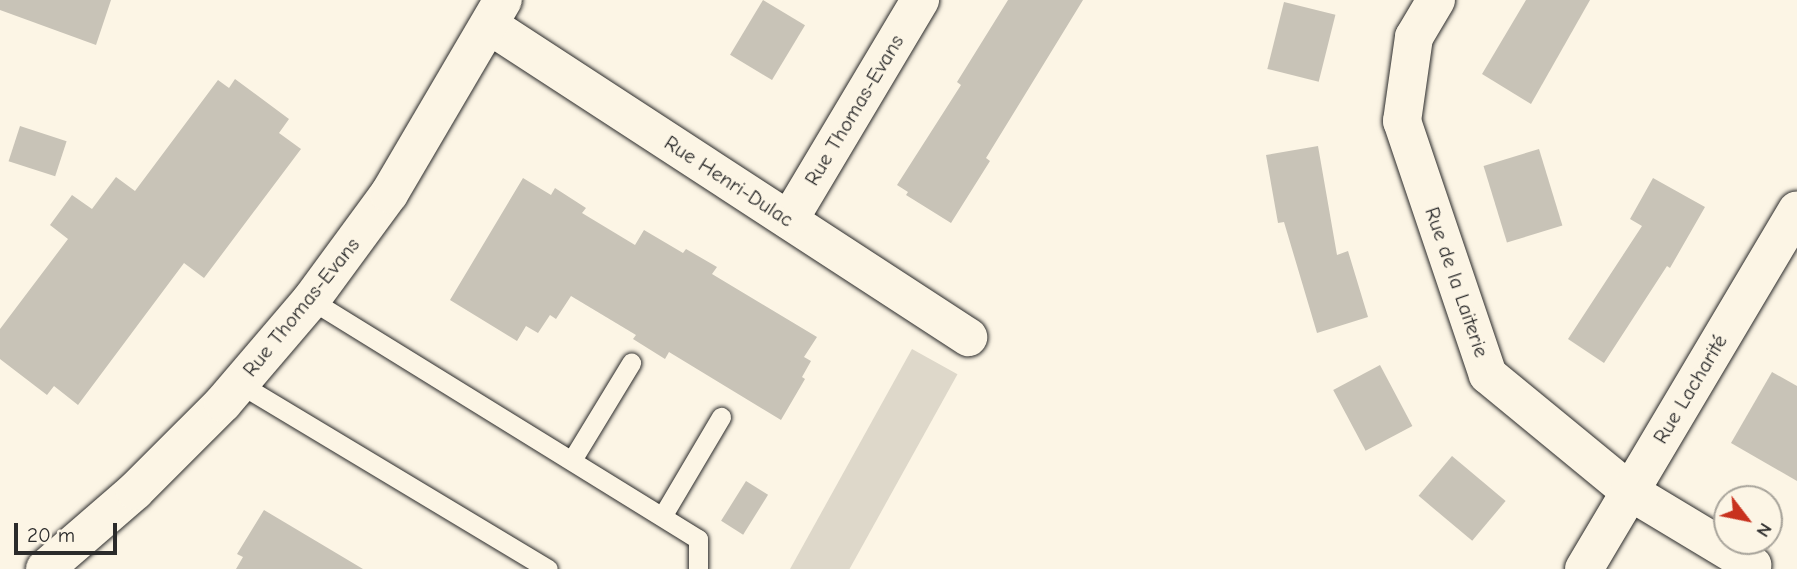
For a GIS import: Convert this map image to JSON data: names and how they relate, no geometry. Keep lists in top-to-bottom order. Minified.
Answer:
{"streets":{"street":["Rue Thomas-Evans","Rue Henri-Dulac","Rue de la Laiterie","Rue Lacharité"]},"crossings":[["Rue Thomas-Evans","Rue Henri-Dulac"],["Rue de la Laiterie","Rue Lacharité"]],"scale_bar":"20 m","north":"bottom right"}
